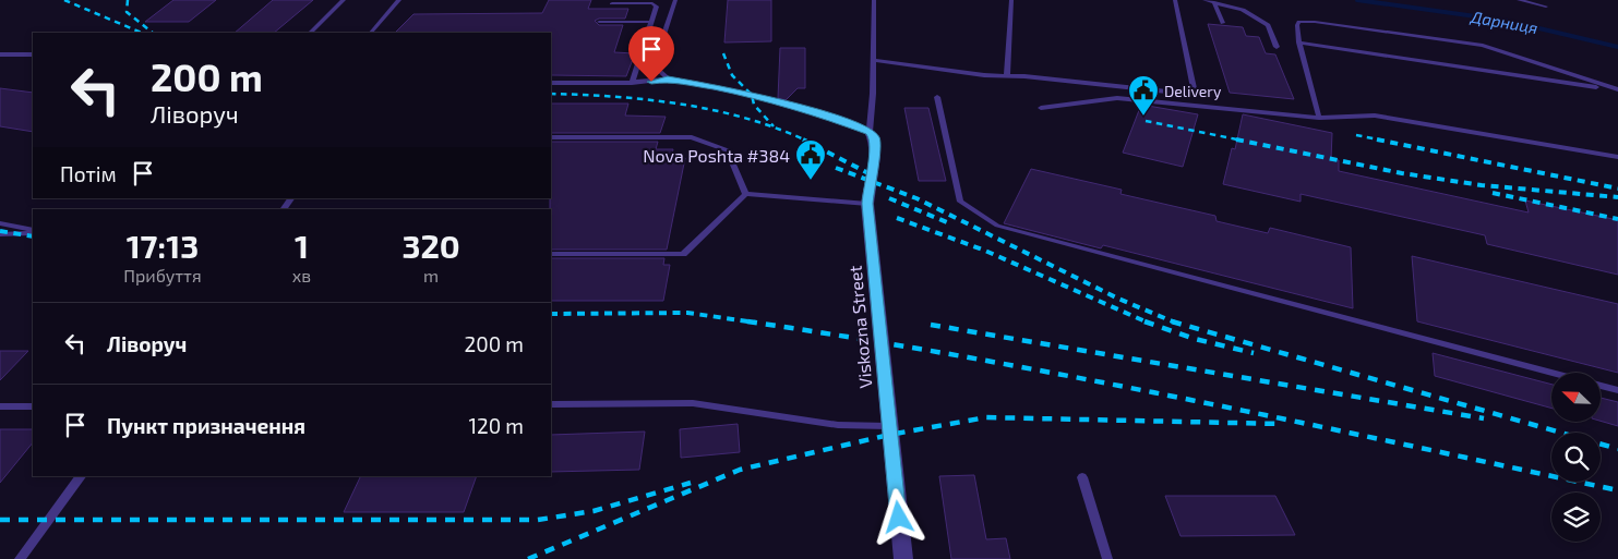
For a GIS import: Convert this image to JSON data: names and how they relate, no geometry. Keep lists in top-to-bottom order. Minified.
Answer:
{"streets":{"street":["Viskozna Street"]},"water":["Дарниця"],"places":{"public building":["Delivery","Nova Poshta #384"]},"north":"top left","page":{"turn":["200 m","Ліворуч"],"then":"Потім","eta":["17:13","Прибуття","1","хв","320","m"],"list":[{"name":"Ліворуч","value":"200 m"},{"name":"Пункт призначення","value":"120 m"}]}}
